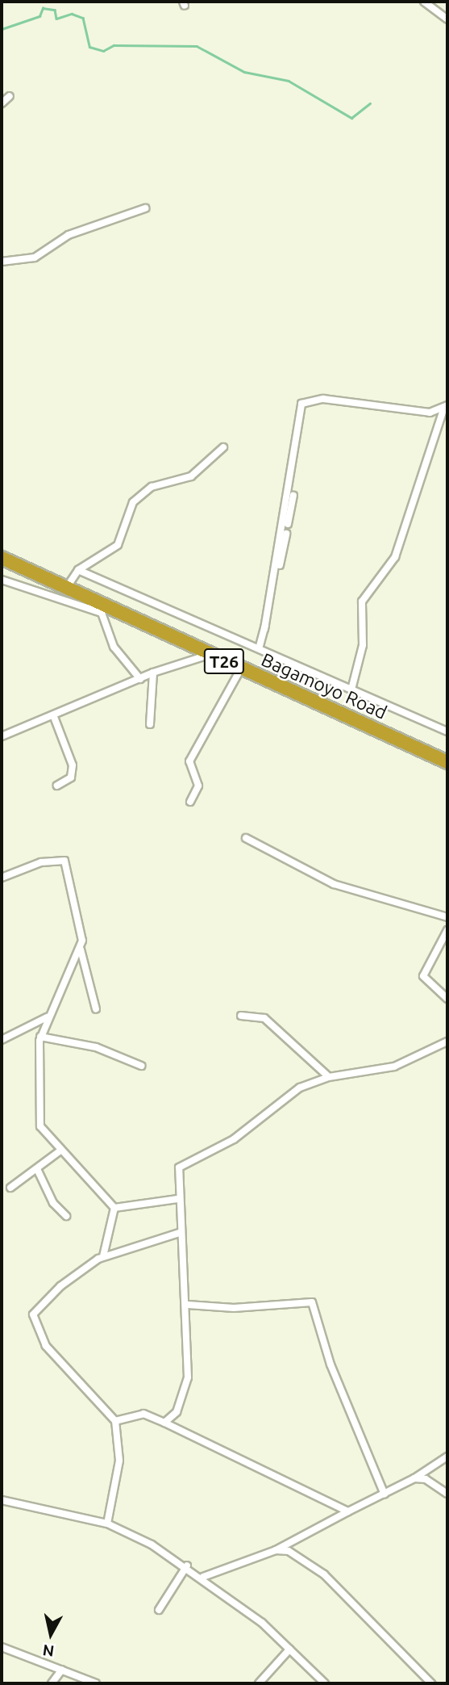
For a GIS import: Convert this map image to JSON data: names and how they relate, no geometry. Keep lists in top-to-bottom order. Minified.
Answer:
{"streets":{"highway":["T26","Bagamoyo Road"]},"north":"bottom"}
